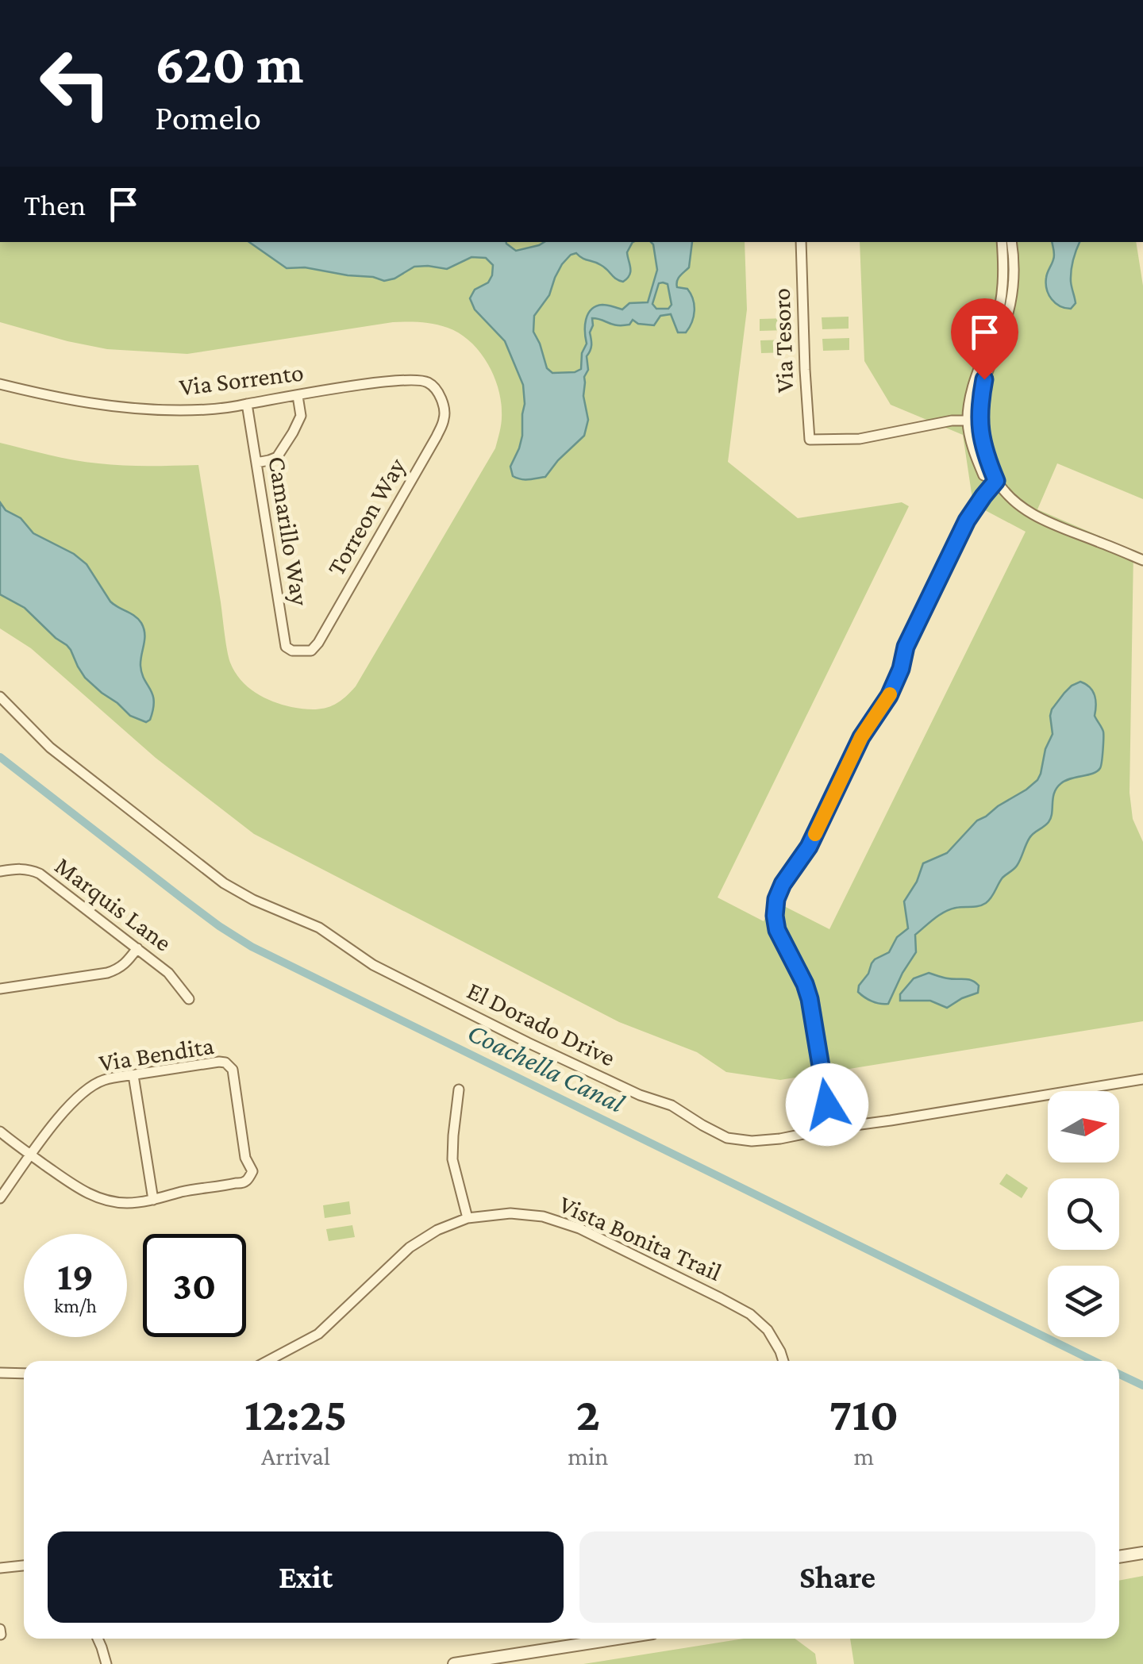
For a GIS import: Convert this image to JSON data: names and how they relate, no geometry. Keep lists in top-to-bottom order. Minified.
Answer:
{"streets":{"street":["Via Tesoro","Via Sorrento","Torreon Way","Camarillo Way","Marquis Lane","El Dorado Drive","Via Bendita","Vista Bonita Trail"]},"crossings":[["Via Sorrento","Torreon Way"],["Via Sorrento","Camarillo Way"],["Torreon Way","Camarillo Way"]],"water":["Coachella Canal"],"north":"right","page":{"turn":["620 m","Pomelo"],"then":"Then","speed":"19 km/h","limit":"30","eta":["12:25","Arrival","2","min","710","m"],"buttons":["Exit","Share"]}}
